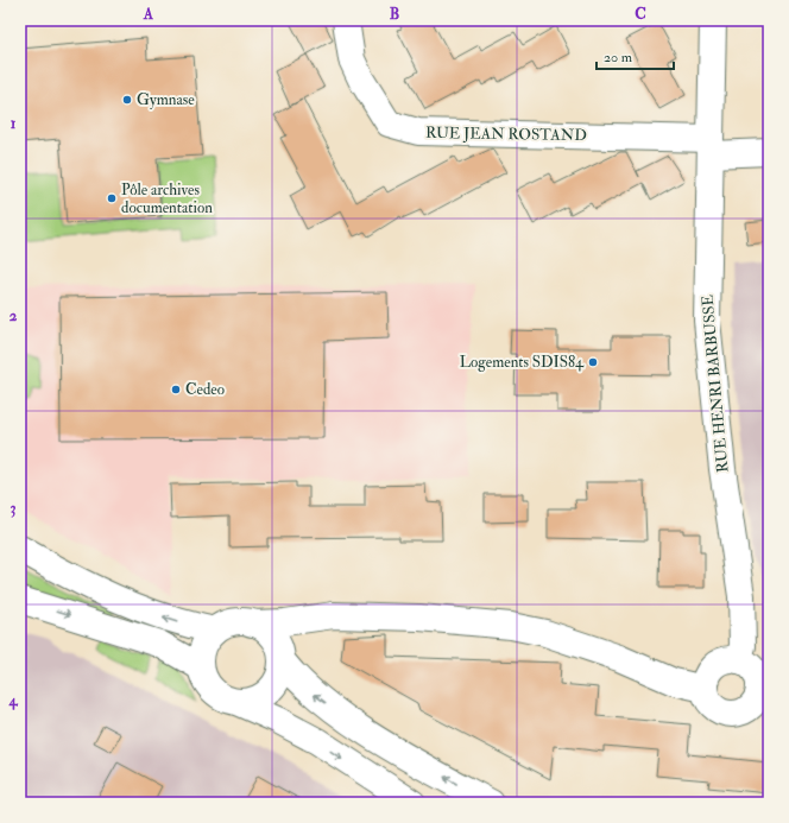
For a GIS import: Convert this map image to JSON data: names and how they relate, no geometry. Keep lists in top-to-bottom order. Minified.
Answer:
{"streets":{"street":["RUE JEAN ROSTAND","RUE HENRI BARBUSSE"]},"crossings":[["RUE JEAN ROSTAND","RUE HENRI BARBUSSE"]],"places":["Gymnase","Pôle archives documentation","Logements SDIS84","Cedeo"],"scale_bar":"20 m","grid":{"columns":["A","B","C"],"rows":["1","2","3","4"]}}
